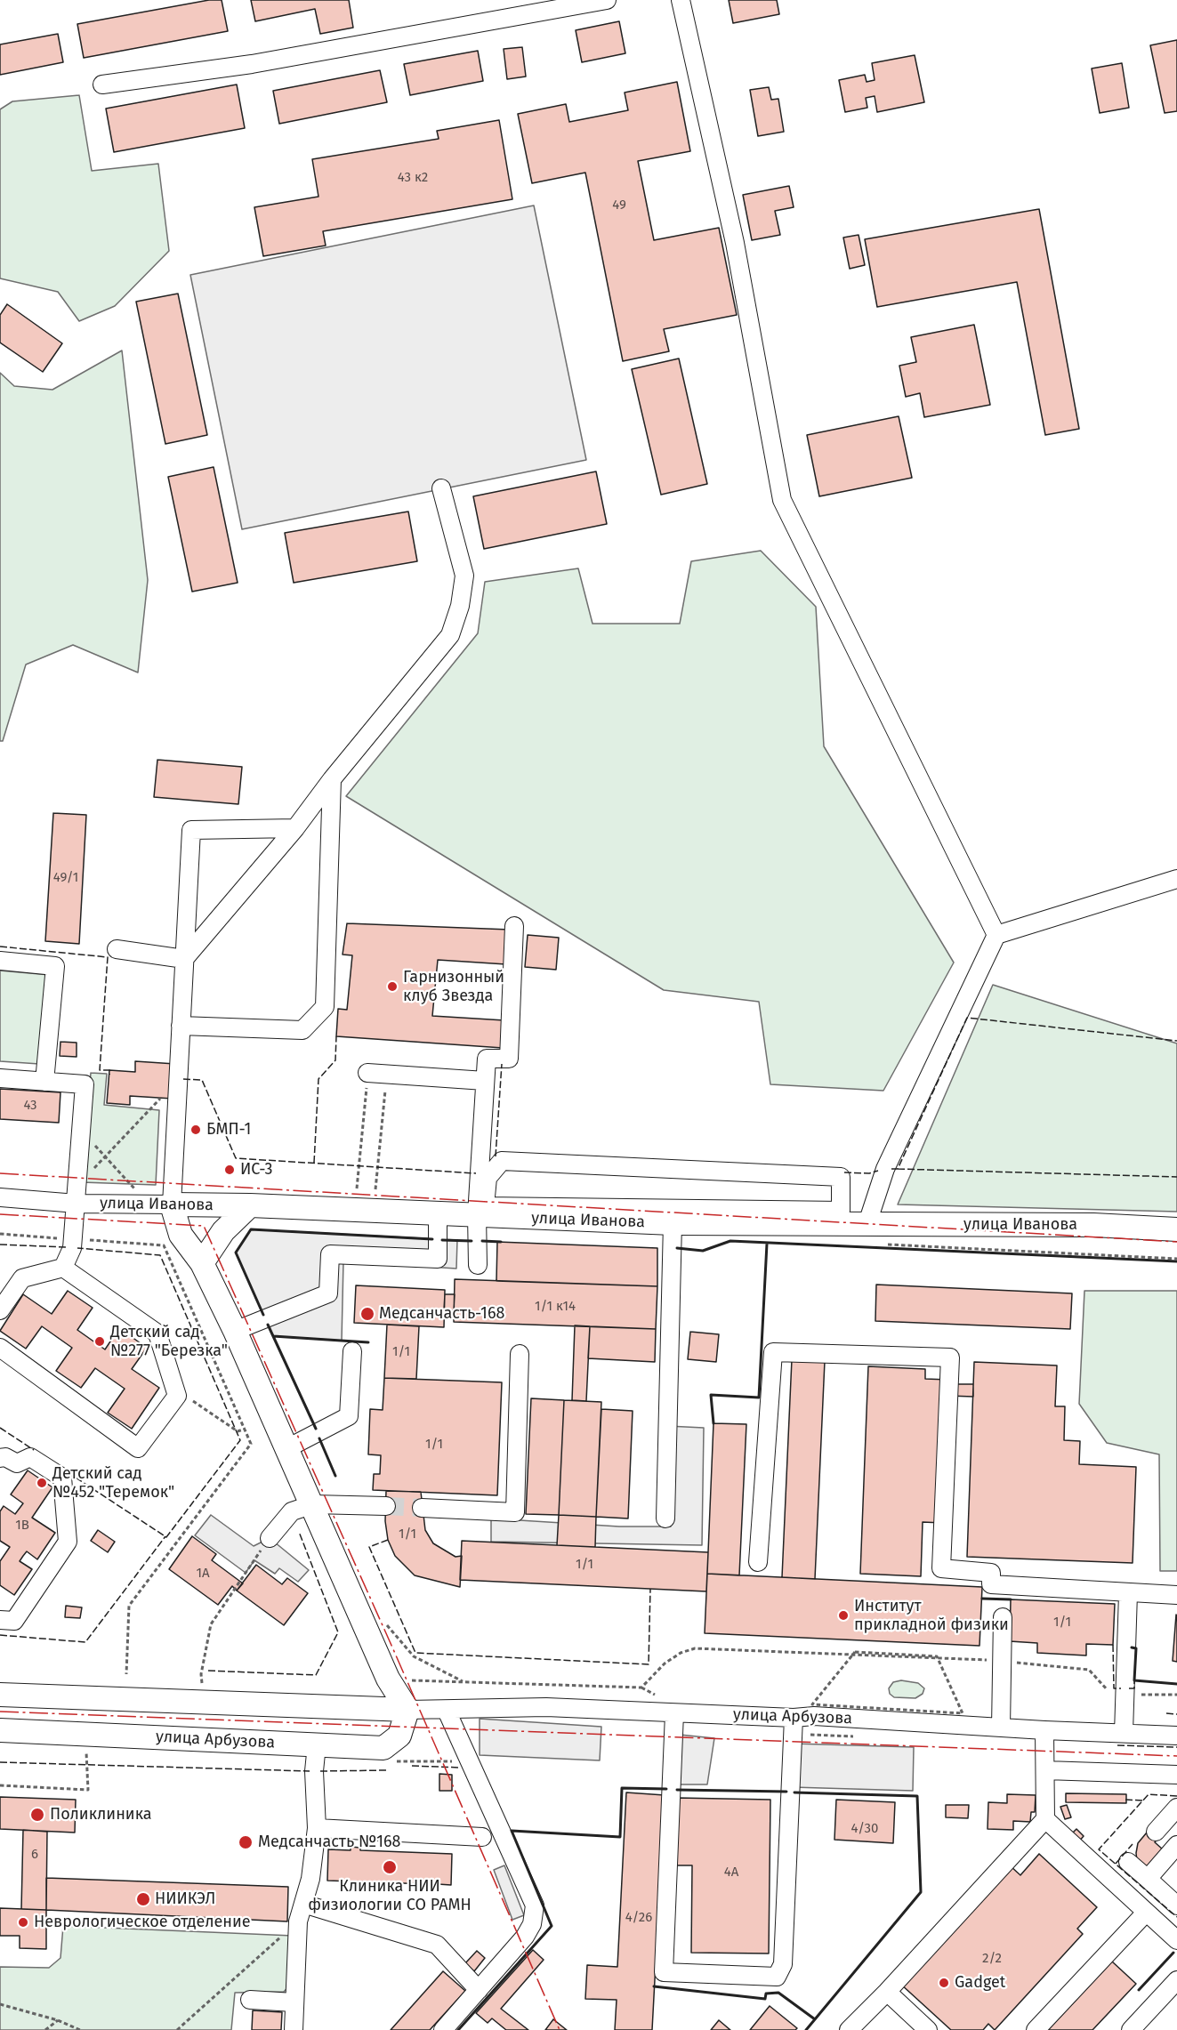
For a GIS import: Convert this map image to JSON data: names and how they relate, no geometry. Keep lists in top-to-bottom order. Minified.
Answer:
{"streets":{"main road":["улица Иванова","улица Арбузова"]},"places":["Гарнизонный клуб Звезда","БМП-1","ИС-3","Медсанчасть-168","Детский сад №277 \"Березка\"","Детский сад №452 \"Теремок\"","Институт прикладной физики","Поликлиника","Медсанчасть №168","Клиника НИИ физиологии СО РАМН","НИИКЭЛ","Неврологическое отделение","Gadget"],"house_numbers":["43 к2","49","49/1","43","1/1 к14","1/1","1/1","1В","1/1","1/1","1А","1/1","4/30","6","4А","4/26","2/2"]}
